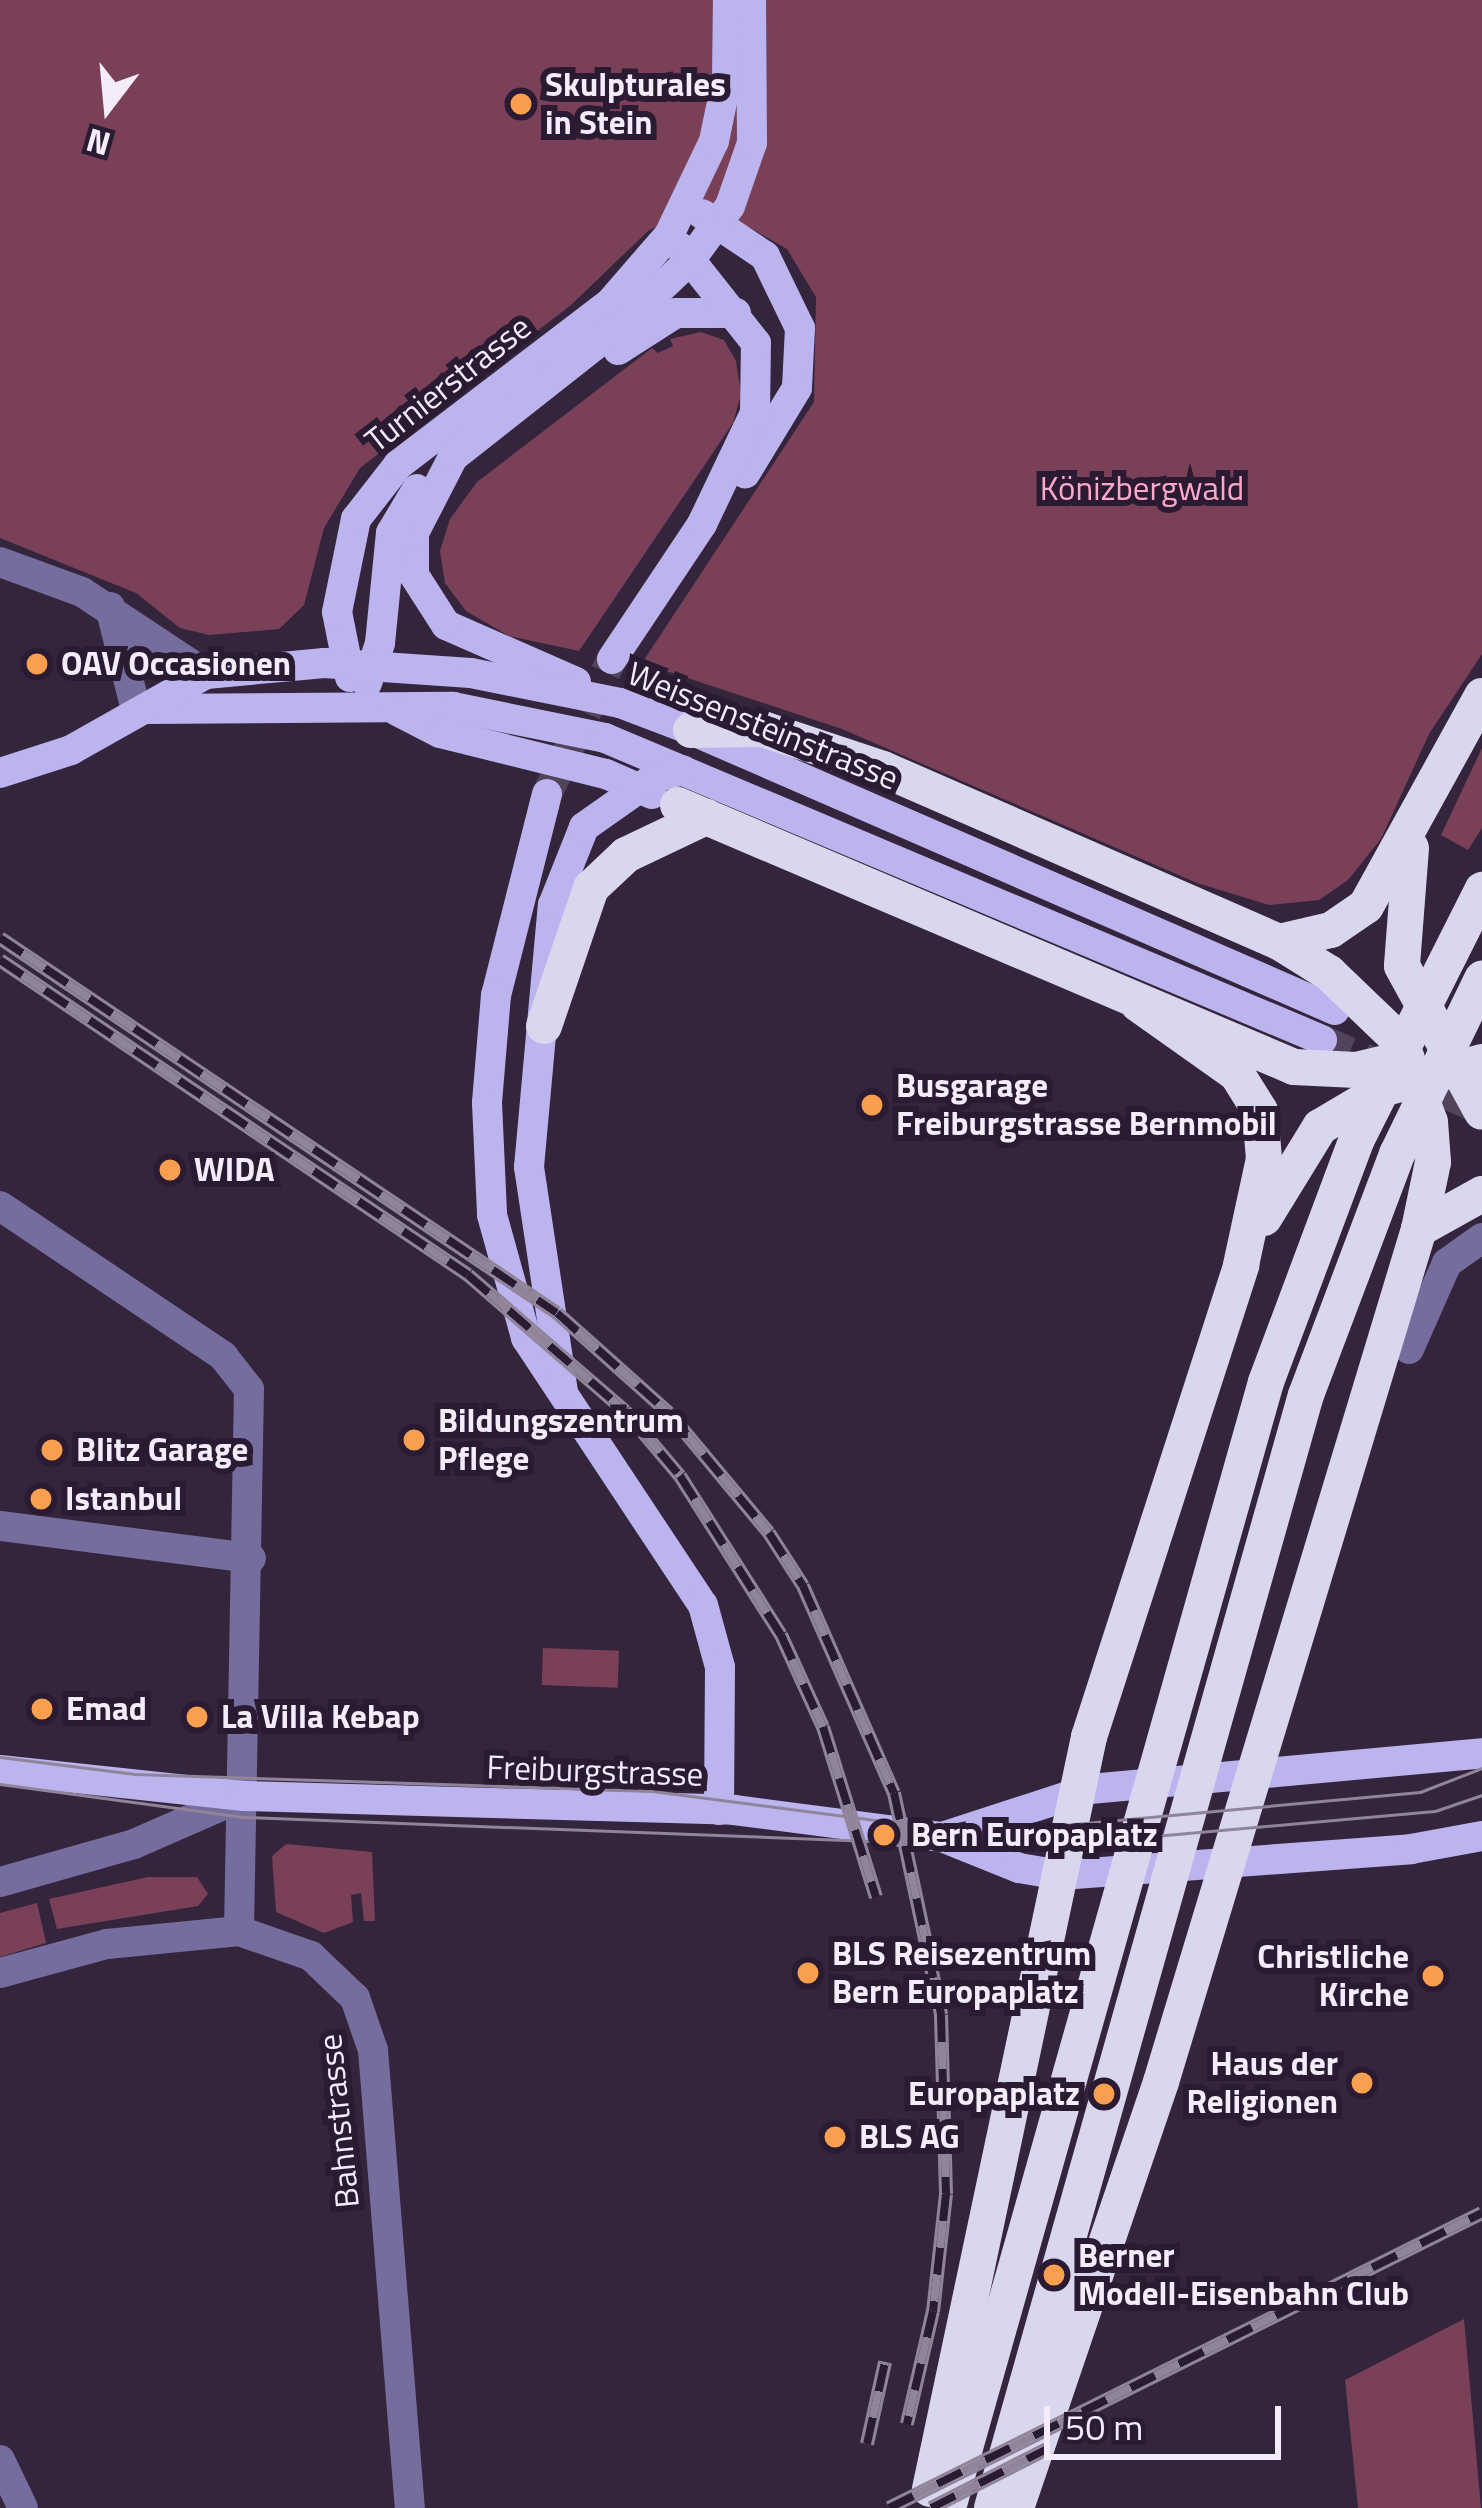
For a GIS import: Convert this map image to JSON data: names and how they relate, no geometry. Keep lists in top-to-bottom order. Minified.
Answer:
{"streets":{"main road":["Turnierstrasse","Weissensteinstrasse","Freiburgstrasse"],"street":["Bahnstrasse"]},"crossings":[["Turnierstrasse","Weissensteinstrasse"]],"parks":["Könizbergwald"],"places":["Skulpturales in Stein","OAV Occasionen","Busgarage Freiburgstrasse Bernmobil","WIDA","Bildungszentrum Pflege","Blitz Garage","Istanbul","Emad","La Villa Kebap","Bern Europaplatz","BLS Reisezentrum Bern Europaplatz","Christliche Kirche","Haus der Religionen","Europaplatz","BLS AG","Berner Modell-Eisenbahn Club"],"scale_bar":"50 m","north":"bottom"}
